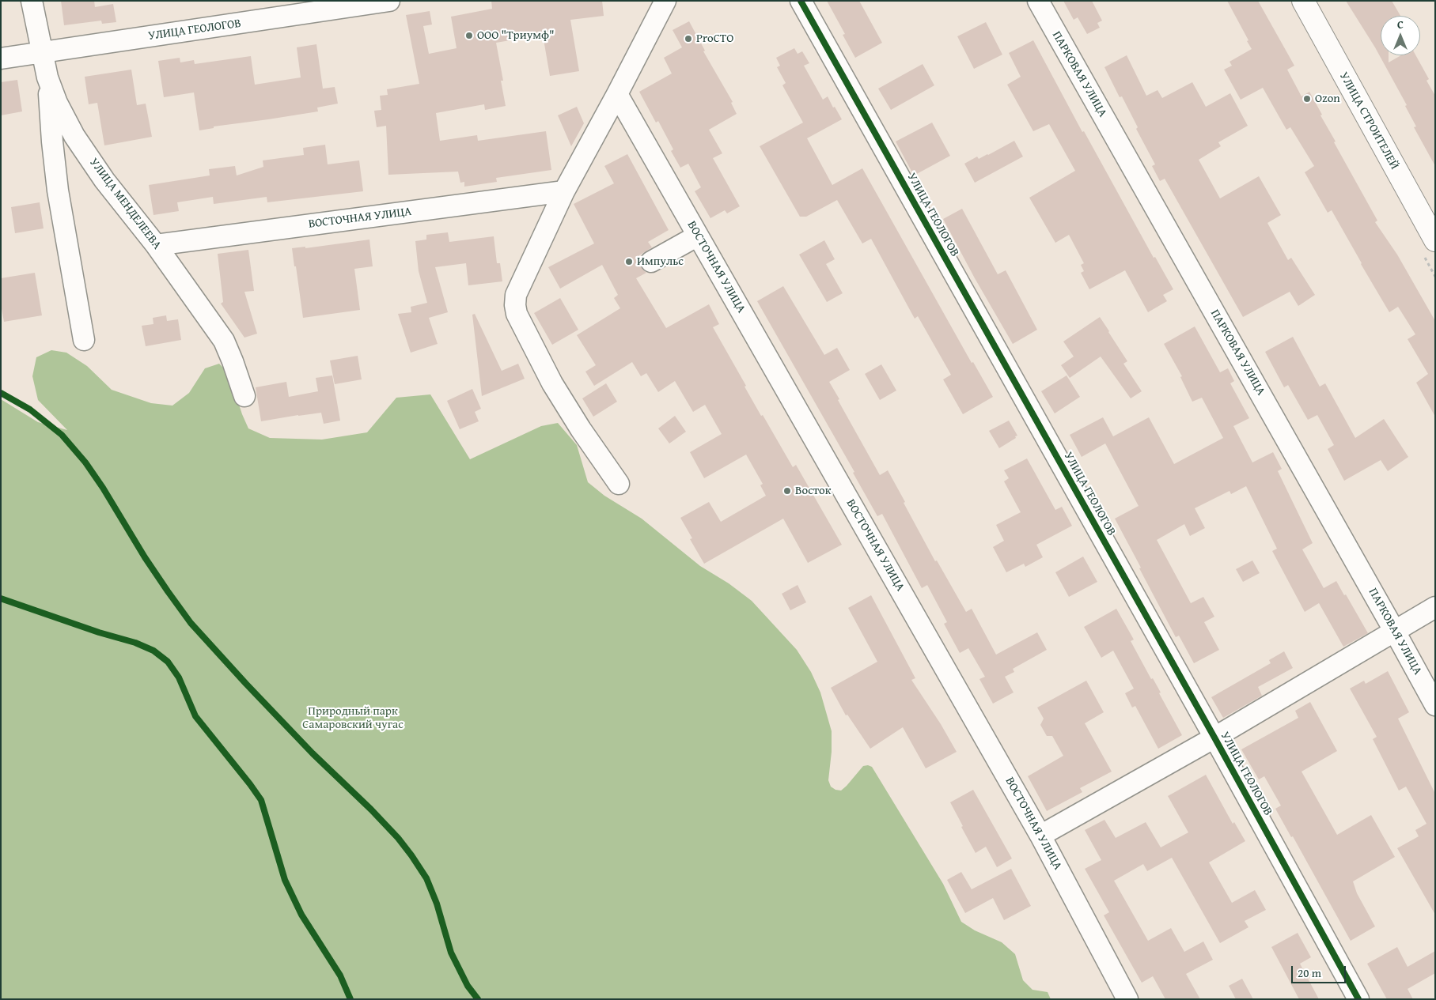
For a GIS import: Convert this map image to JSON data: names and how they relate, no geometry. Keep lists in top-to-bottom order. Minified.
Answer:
{"streets":{"main road":["УЛИЦА СТРОИТЕЛЕЙ"],"street":["УЛИЦА ГЕОЛОГОВ","ПАРКОВАЯ УЛИЦА","УЛИЦА МЕНДЕЛЕЕВА","ВОСТОЧНАЯ УЛИЦА"]},"crossings":[["УЛИЦА ГЕОЛОГОВ","УЛИЦА МЕНДЕЛЕЕВА"],["УЛИЦА МЕНДЕЛЕЕВА","ВОСТОЧНАЯ УЛИЦА"]],"parks":["Природный парк Самаровский чугас"],"places":["ООО \"Триумф\"","ProСТО","Ozon","Импульс","Восток"],"scale_bar":"20 m","north":"top"}
